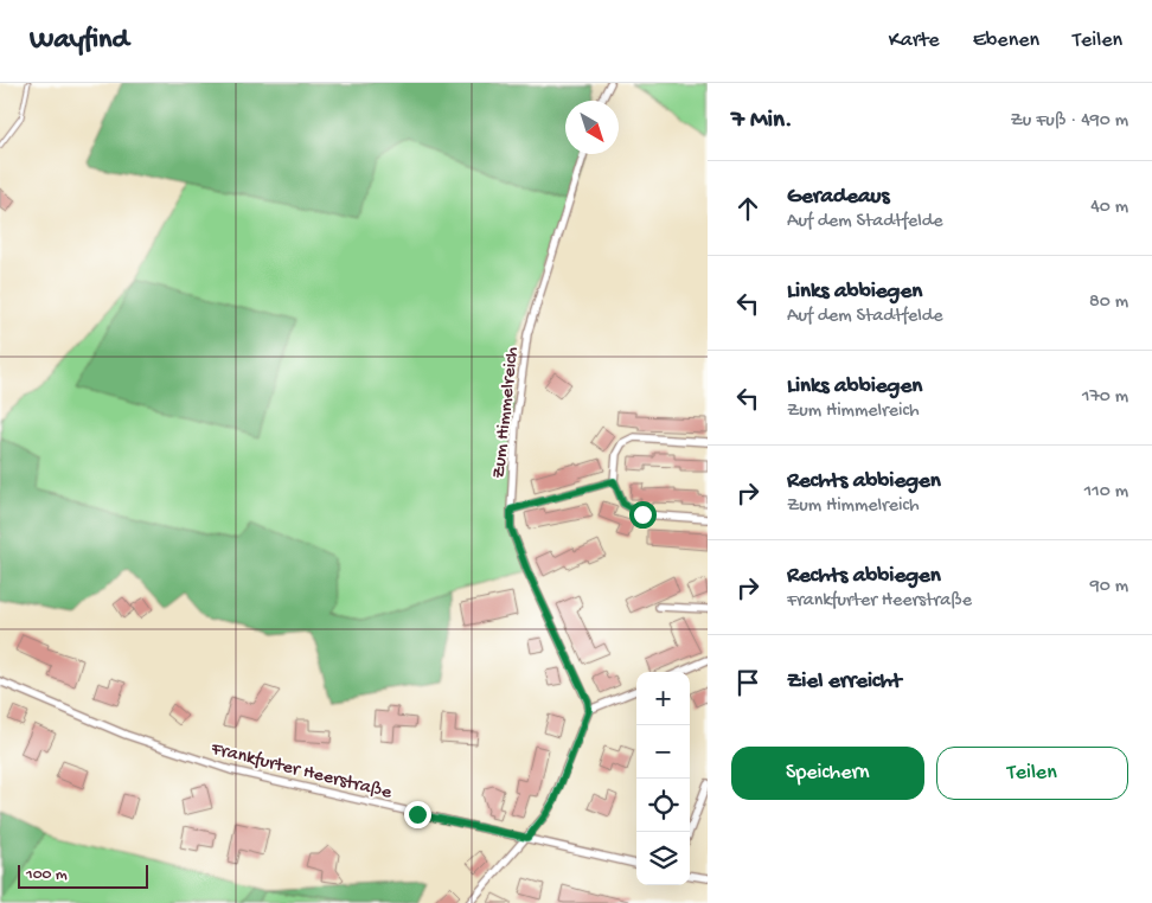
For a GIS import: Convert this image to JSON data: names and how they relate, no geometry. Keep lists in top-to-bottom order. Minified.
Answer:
{"streets":{"street":["Zum Himmelreich","Frankfurter Heerstraße"]},"scale_bar":"100 m","north":"bottom right","page":{"header":"Wayfind","nav":["Karte","Ebenen","Teilen"],"heading":["7 Min.","Zu Fuß · 490 m"],"list":[["Geradeaus","Auf dem Stadtfelde","40 m"],["Links abbiegen","Auf dem Stadtfelde","80 m"],["Links abbiegen","Zum Himmelreich","170 m"],["Rechts abbiegen","Zum Himmelreich","110 m"],["Rechts abbiegen","Frankfurter Heerstraße","90 m"],"Ziel erreicht"],"map_buttons":["+","−"],"buttons":["Speichern","Teilen"],"scale":"100 m"}}
